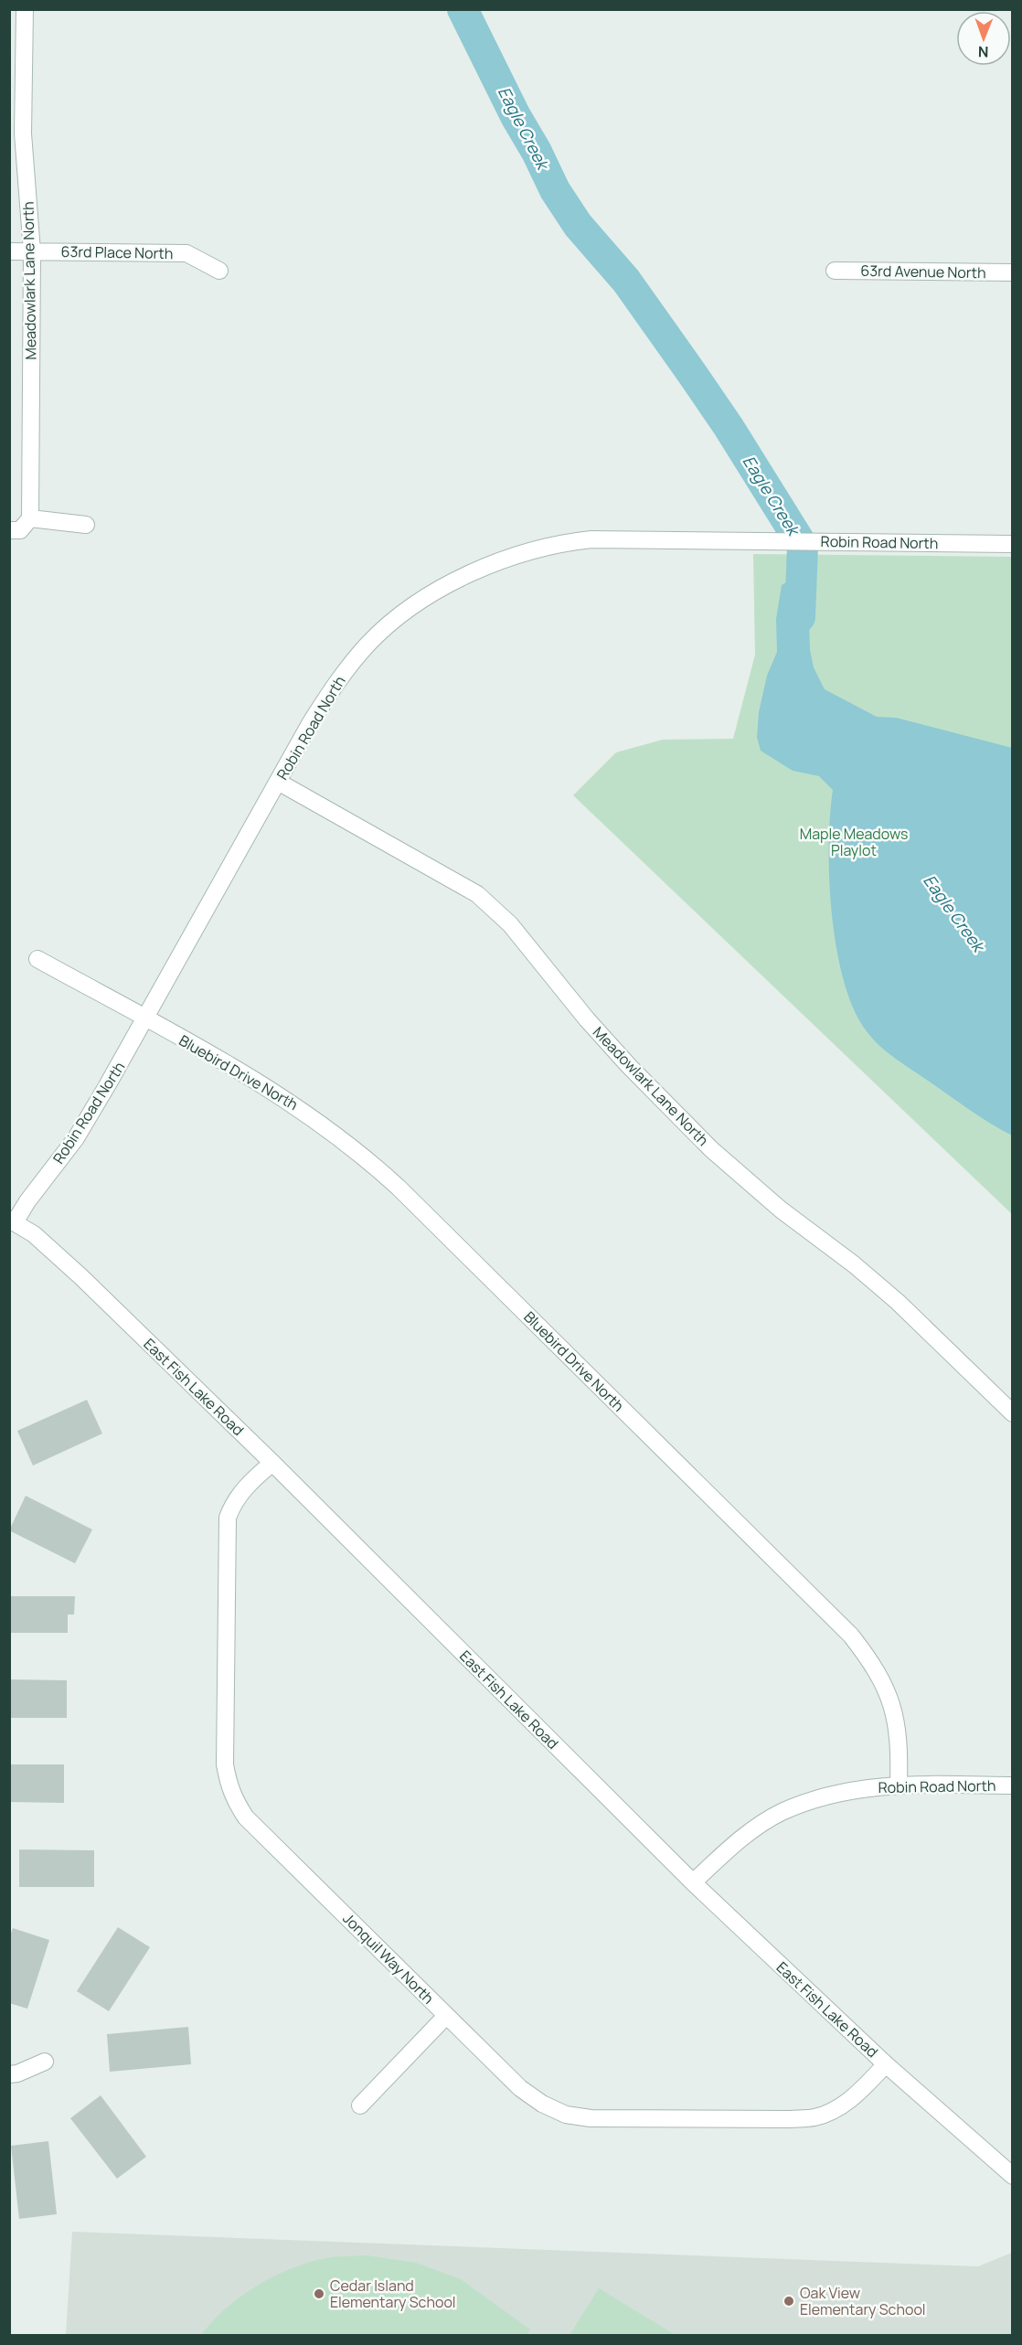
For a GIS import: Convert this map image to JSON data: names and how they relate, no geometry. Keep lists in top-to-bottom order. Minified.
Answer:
{"streets":{"street":["63rd Place North","63rd Avenue North","Meadowlark Lane North","Robin Road North","Bluebird Drive North","East Fish Lake Road","Jonquil Way North"]},"crossings":[["63rd Place North","Meadowlark Lane North"],["Meadowlark Lane North","Robin Road North"],["Robin Road North","Bluebird Drive North"],["Robin Road North","East Fish Lake Road"],["East Fish Lake Road","Jonquil Way North"]],"water":["Eagle Creek"],"parks":["Maple Meadows Playlot"],"places":["Cedar Island Elementary School","Oak View Elementary School"],"north":"bottom"}
